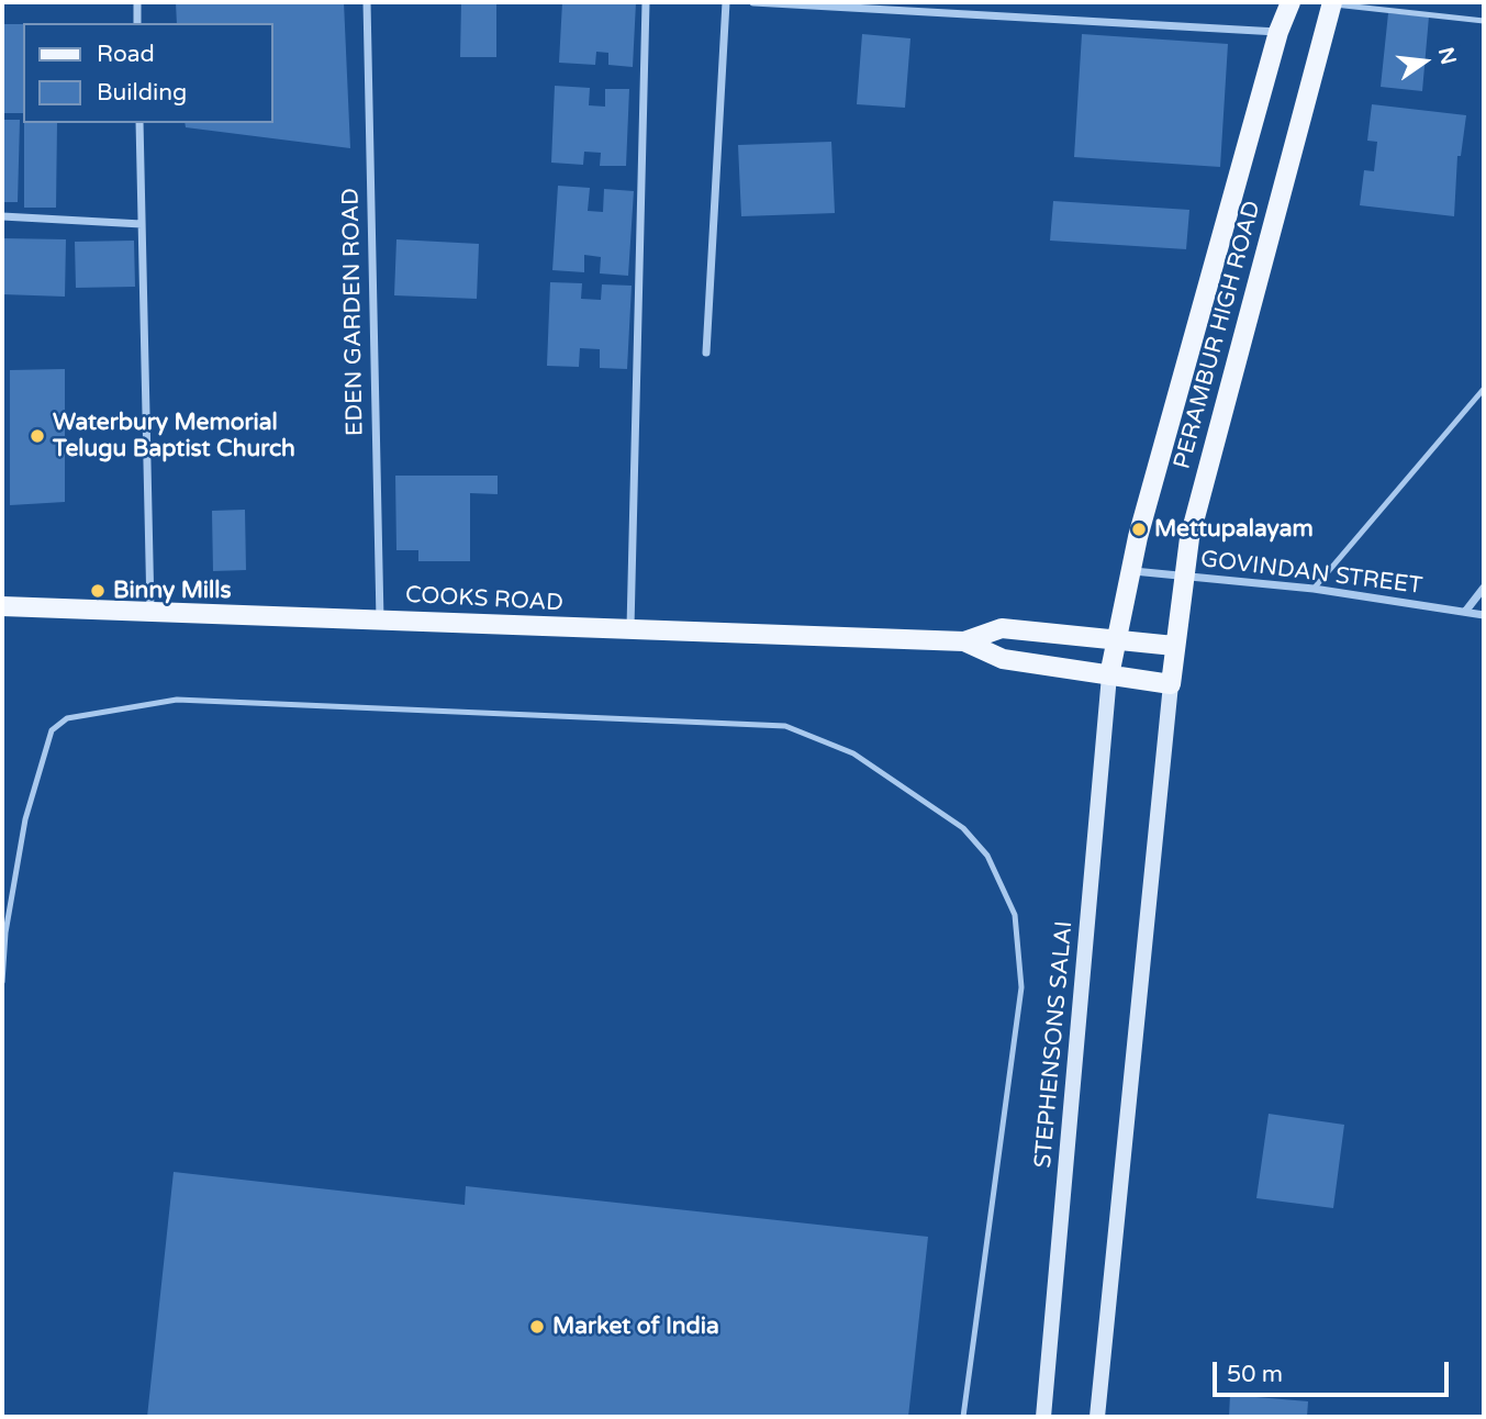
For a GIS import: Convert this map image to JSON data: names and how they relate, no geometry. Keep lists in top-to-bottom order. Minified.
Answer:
{"streets":{"main road":["PERAMBUR HIGH ROAD","COOKS ROAD","STEPHENSONS SALAI"],"street":["EDEN GARDEN ROAD","GOVINDAN STREET"]},"crossings":[["EDEN GARDEN ROAD","COOKS ROAD"],["PERAMBUR HIGH ROAD","GOVINDAN STREET"],["PERAMBUR HIGH ROAD","COOKS ROAD"],["PERAMBUR HIGH ROAD","STEPHENSONS SALAI"],["COOKS ROAD","STEPHENSONS SALAI"]],"places":["Waterbury Memorial Telugu Baptist Church","Mettupalayam","Binny Mills","Market of India"],"legend":["Road","Building"],"scale_bar":"50 m","north":"right"}
